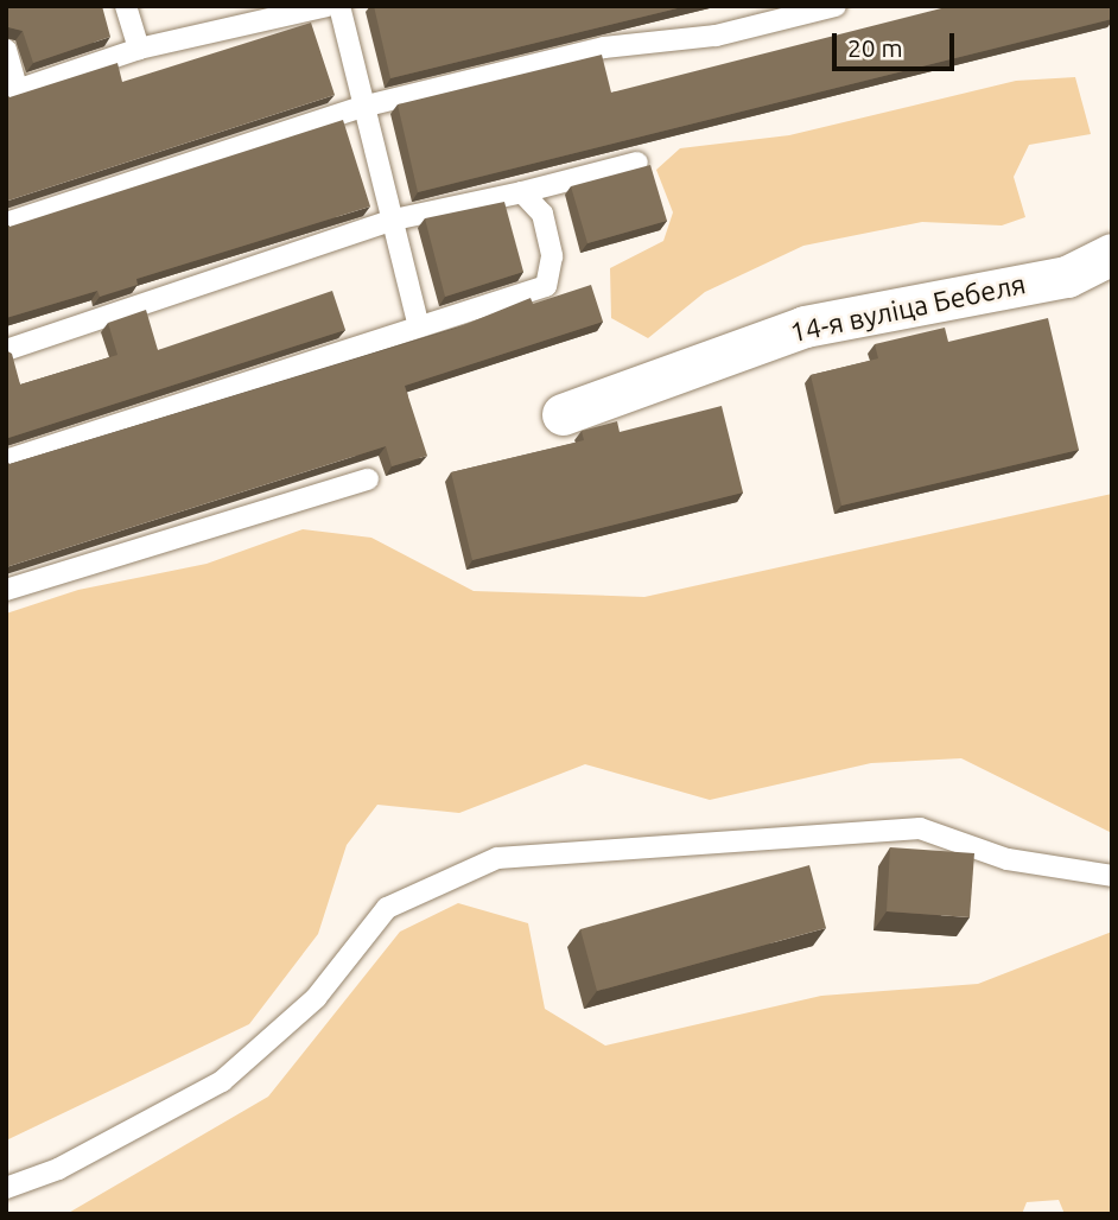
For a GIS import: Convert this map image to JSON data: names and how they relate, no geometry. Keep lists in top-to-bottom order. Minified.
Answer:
{"streets":{"street":["14-я вуліца Бебеля"]},"scale_bar":"20 m"}
